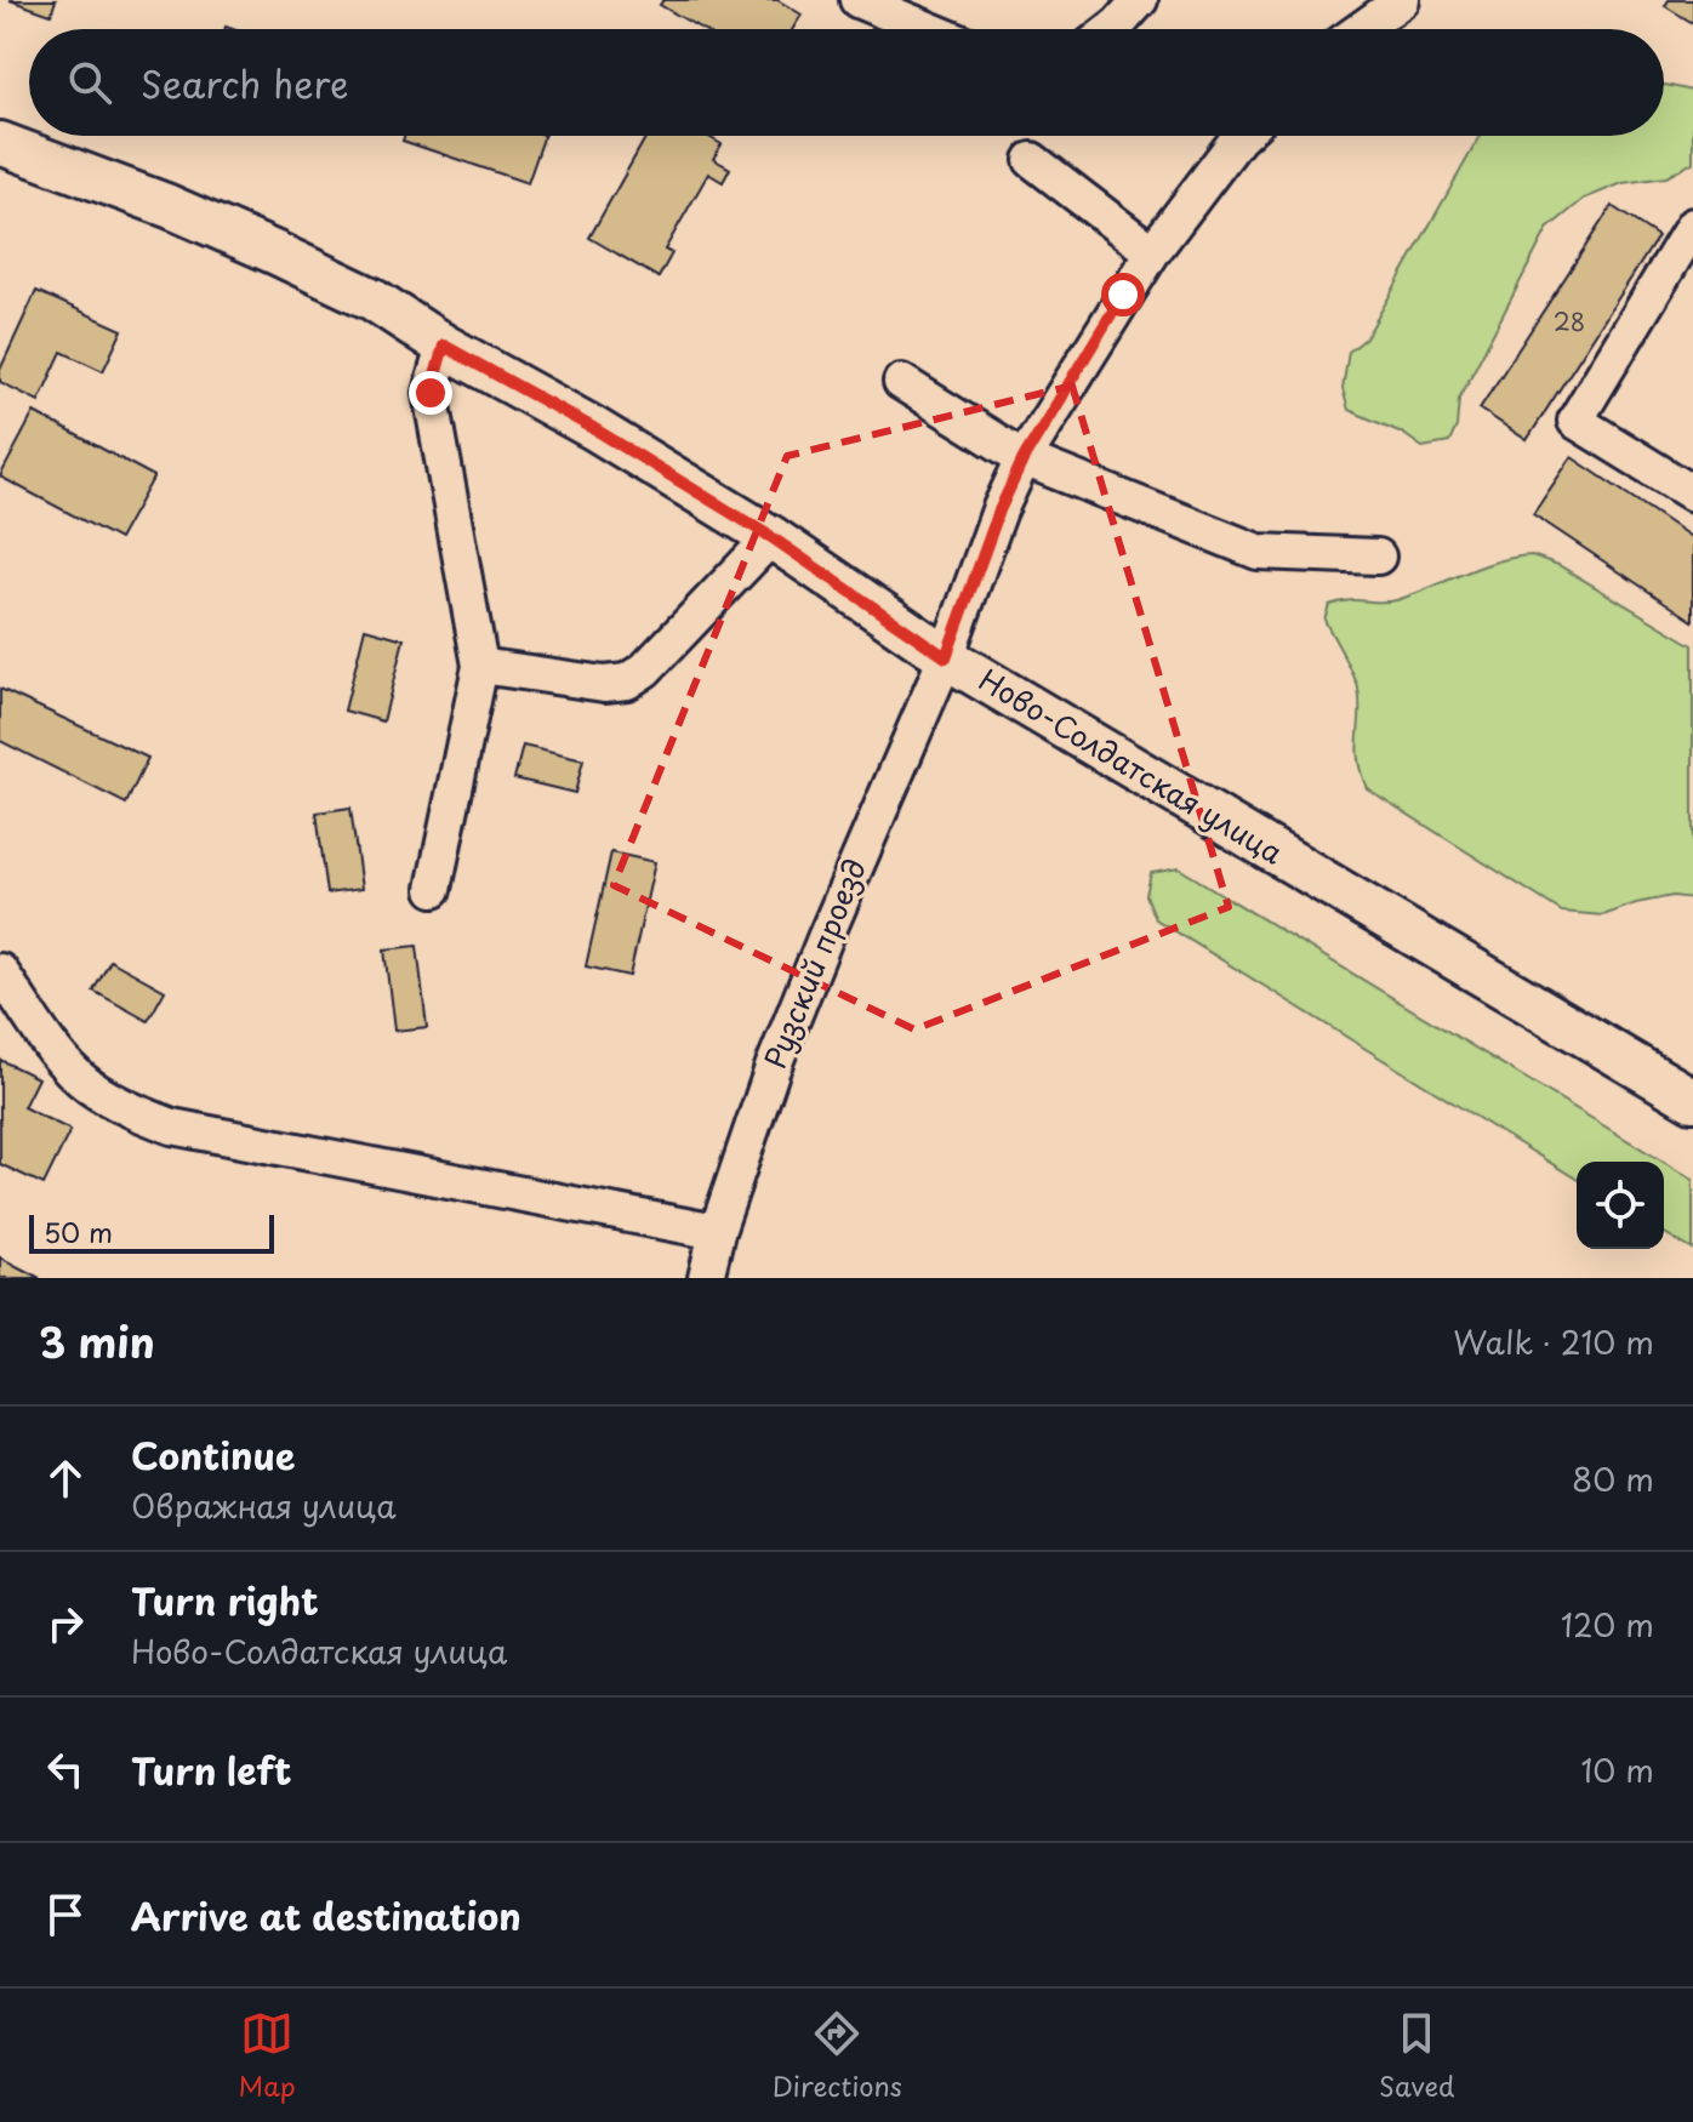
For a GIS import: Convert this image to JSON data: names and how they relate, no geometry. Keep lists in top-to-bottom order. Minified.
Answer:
{"streets":{"main road":["Ново-Солдатская улица"],"street":["Рузский проезд"]},"crossings":[["Ново-Солдатская улица","Рузский проезд"]],"house_numbers":["28"],"scale_bar":"50 m","page":{"search":"Search here","scale":"50 m","heading":["3 min","Walk · 210 m"],"list":[["Continue","Овражная улица","80 m"],["Turn right","Ново-Солдатская улица","120 m"],["Turn left","10 m"],"Arrive at destination"],"nav":["Map","Directions","Saved"]}}
